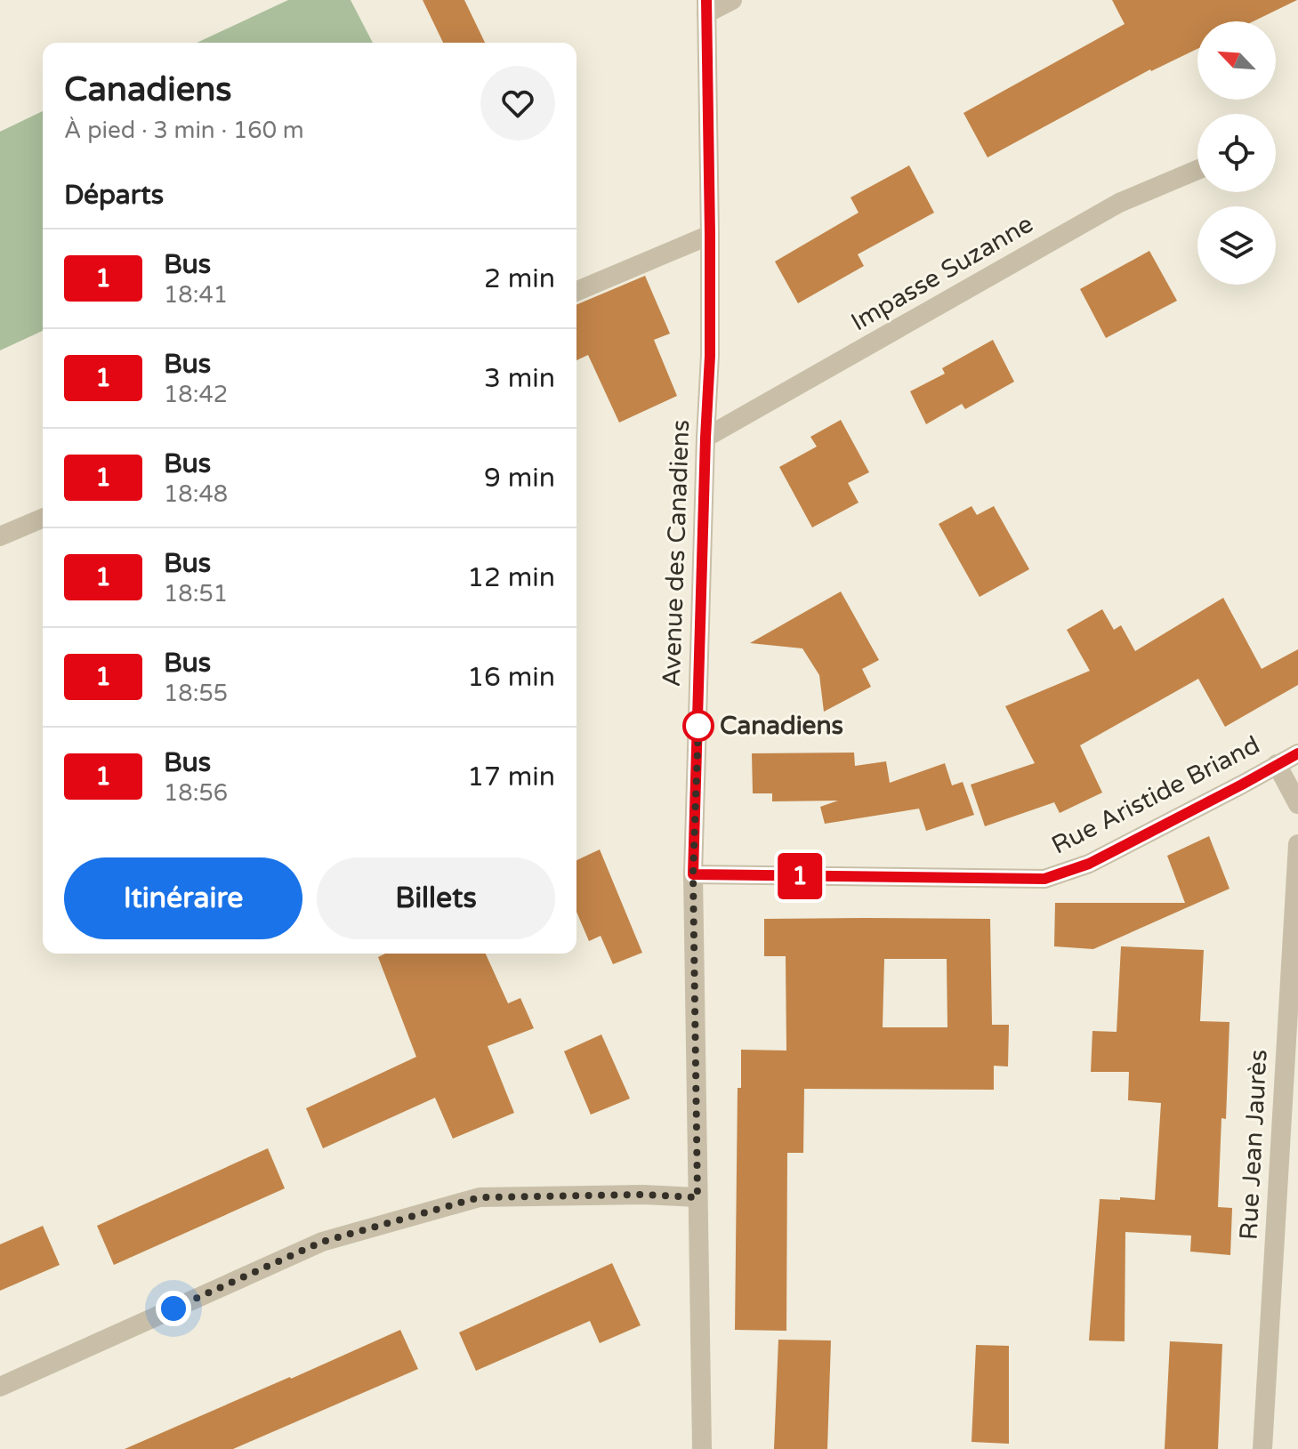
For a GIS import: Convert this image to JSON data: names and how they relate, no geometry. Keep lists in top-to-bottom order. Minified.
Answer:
{"streets":{"street":["Impasse Suzanne","Avenue des Canadiens","Rue Aristide Briand","Rue Jean Jaurès"]},"crossings":[["Impasse Suzanne","Avenue des Canadiens"],["Avenue des Canadiens","Rue Aristide Briand"]],"places":["Canadiens"],"lines":["bus line 1"],"north":"top left","page":{"on_map":"1","heading":[["Canadiens","À pied · 3 min · 160 m"],"Départs"],"list":[{"mark":"1","name":"Bus","note":"18:41","value":"2 min"},{"mark":"1","name":"Bus","note":"18:42","value":"3 min"},{"mark":"1","name":"Bus","note":"18:48","value":"9 min"},{"mark":"1","name":"Bus","note":"18:51","value":"12 min"},{"mark":"1","name":"Bus","note":"18:55","value":"16 min"},{"mark":"1","name":"Bus","note":"18:56","value":"17 min"}],"buttons":["Itinéraire","Billets"]}}
